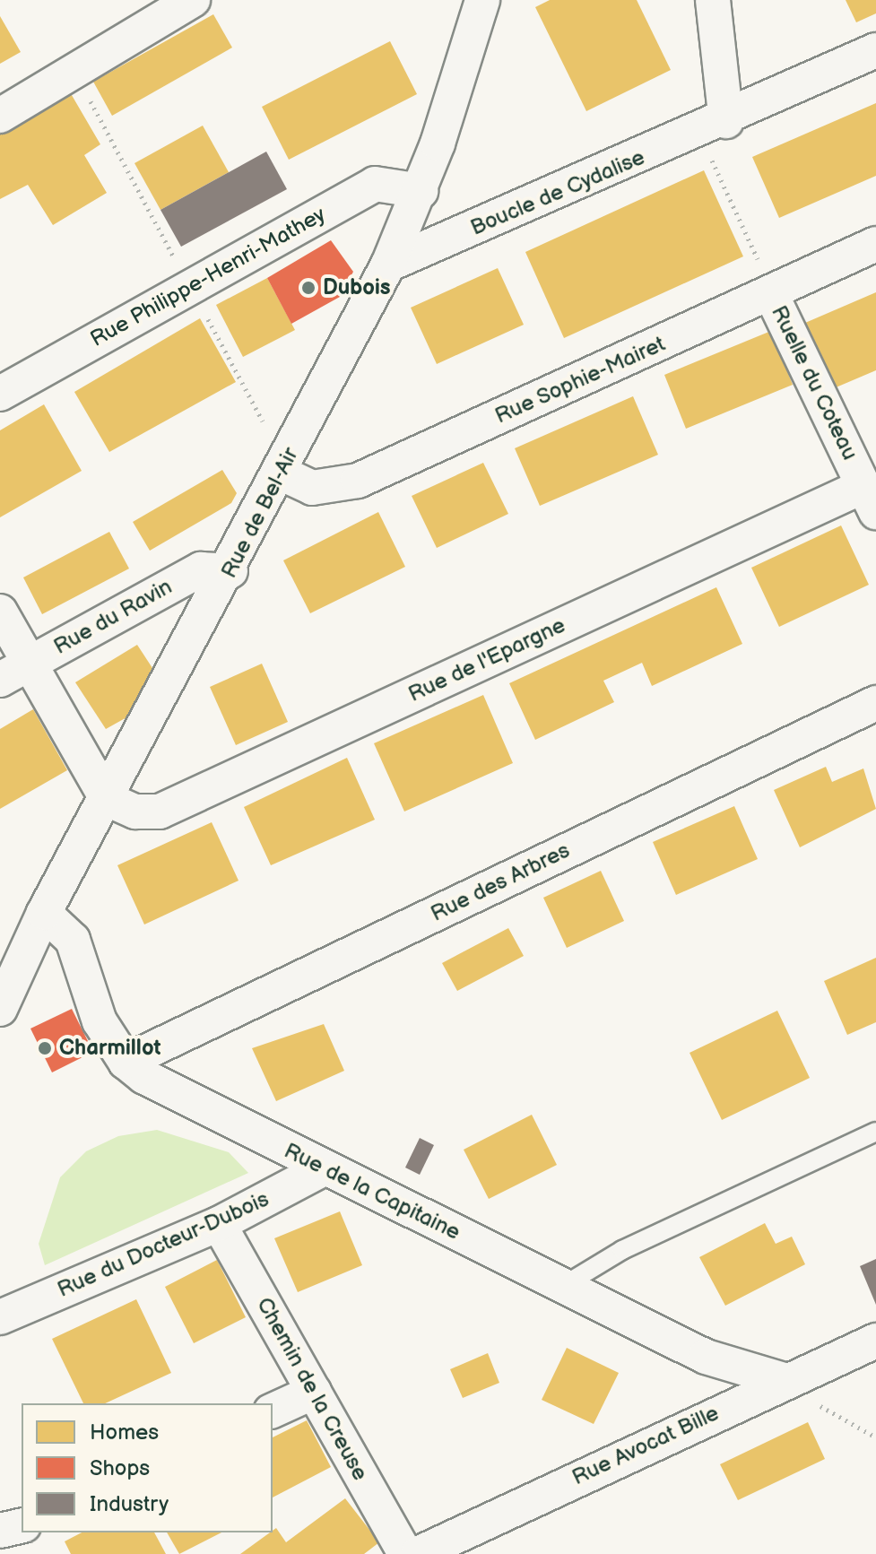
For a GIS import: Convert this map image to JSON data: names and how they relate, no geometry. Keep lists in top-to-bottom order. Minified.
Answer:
{"streets":{"street":["Boucle de Cydalise","Rue Philippe-Henri-Mathey","Rue Sophie-Mairet","Ruelle du Coteau","Rue de Bel-Air","Rue du Ravin","Rue de l'Epargne","Rue des Arbres","Rue de la Capitaine","Rue du Docteur-Dubois","Chemin de la Creuse","Rue Avocat Bille"]},"crossings":[["Boucle de Cydalise","Rue de Bel-Air"],["Rue Philippe-Henri-Mathey","Rue de Bel-Air"],["Rue Sophie-Mairet","Ruelle du Coteau"],["Rue Sophie-Mairet","Rue de Bel-Air"],["Ruelle du Coteau","Rue de l'Epargne"],["Rue de Bel-Air","Rue du Ravin"],["Rue de Bel-Air","Rue de l'Epargne"],["Rue de Bel-Air","Rue de la Capitaine"],["Rue des Arbres","Rue de la Capitaine"],["Rue de la Capitaine","Rue du Docteur-Dubois"],["Rue de la Capitaine","Rue Avocat Bille"],["Rue du Docteur-Dubois","Chemin de la Creuse"]],"places":["Dubois","Charmillot"],"legend":["Homes","Shops","Industry"]}
